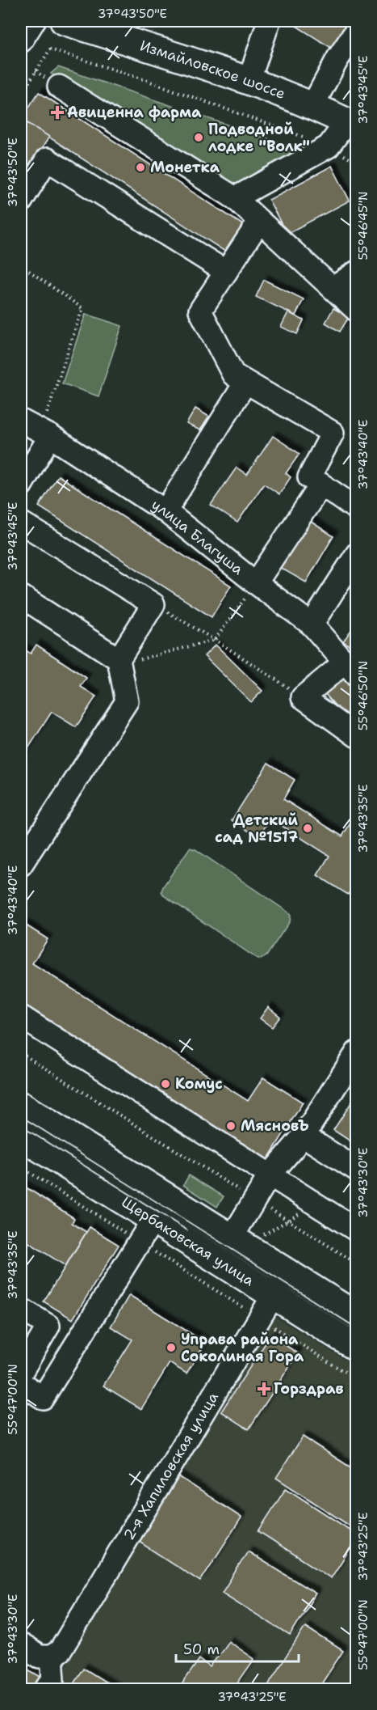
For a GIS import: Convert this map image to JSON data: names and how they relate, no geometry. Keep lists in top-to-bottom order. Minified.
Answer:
{"streets":{"main road":["Измайловское шоссе","Щербаковская улица"],"street":["улица Благуша","2-я Хапиловская улица"]},"crossings":[["Щербаковская улица","2-я Хапиловская улица"]],"places":{"health":["Авиценна фарма","Горздрав"],"other":["Подводной лодке \"Волк\"","Монетка","Детский сад №1517","Комус","МясновЪ","Управа района Соколиная Гора"]},"scale_bar":"50 m","coordinates":["37°43'50\"E","37°43'45\"E","55°46'45\"N","37°43'40\"E","55°46'50\"N","37°43'35\"E","37°43'30\"E","55°47'00\"N","37°43'25\"E"]}
